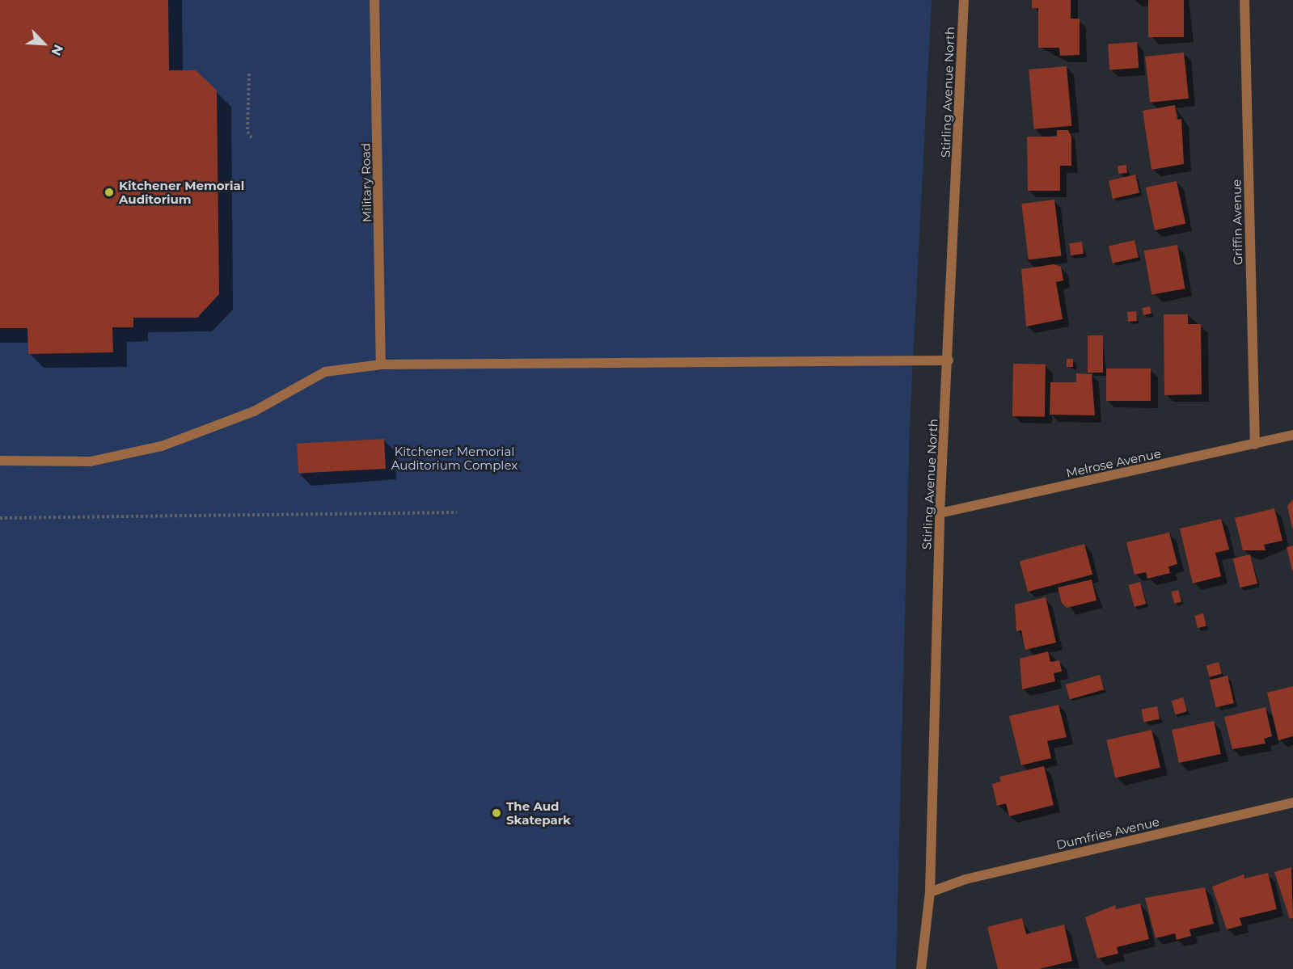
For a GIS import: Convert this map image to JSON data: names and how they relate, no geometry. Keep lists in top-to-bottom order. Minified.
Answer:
{"streets":{"street":["Stirling Avenue North","Military Road","Griffin Avenue","Melrose Avenue","Dumfries Avenue"]},"crossings":[["Stirling Avenue North","Melrose Avenue"],["Stirling Avenue North","Dumfries Avenue"],["Griffin Avenue","Melrose Avenue"]],"parks":["Kitchener Memorial Auditorium Complex"],"places":["Kitchener Memorial Auditorium","The Aud Skatepark"],"north":"bottom right"}
